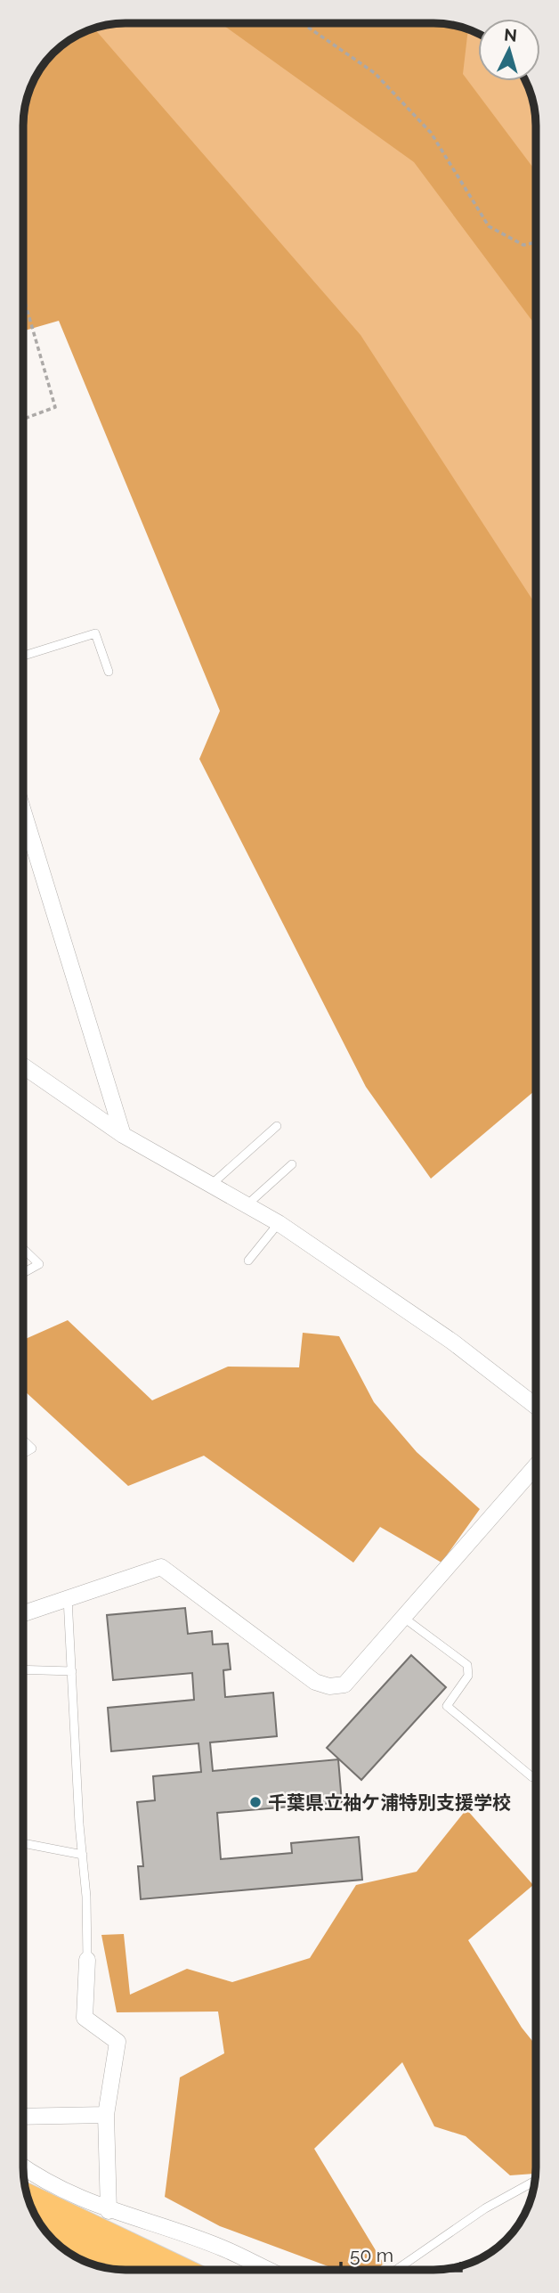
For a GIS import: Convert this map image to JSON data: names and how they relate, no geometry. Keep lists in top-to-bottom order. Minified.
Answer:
{"places":["千葉県立袖ケ浦特別支援学校"],"scale_bar":"50 m","north":"top"}
